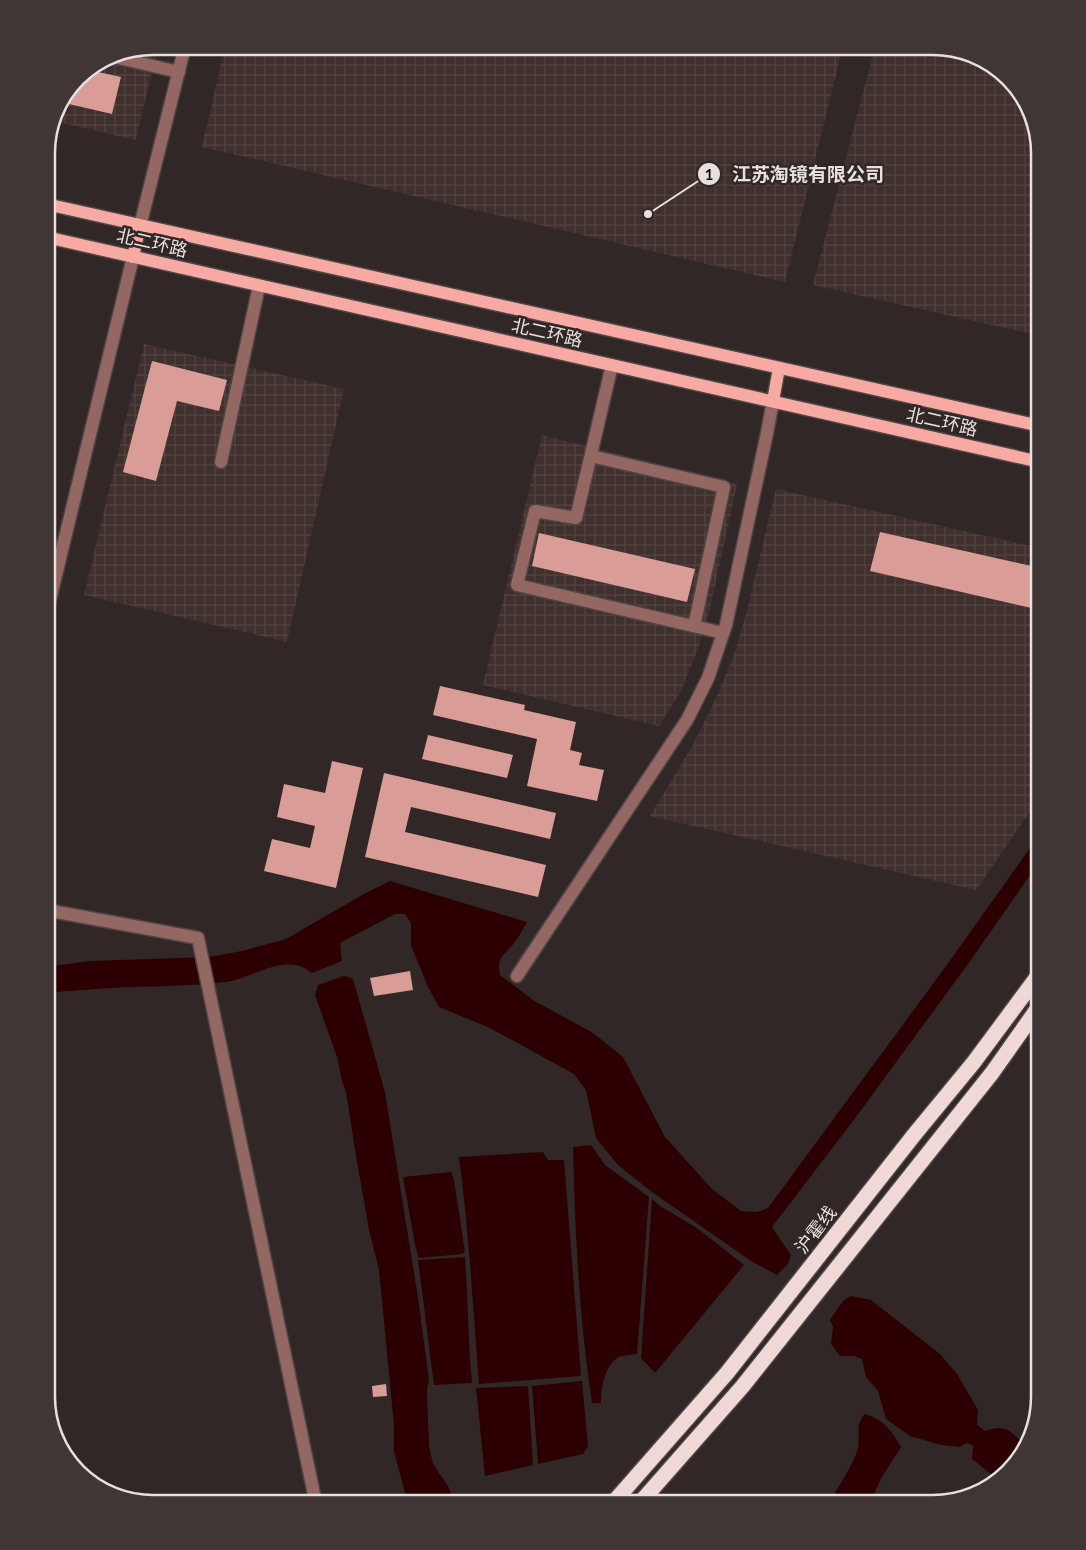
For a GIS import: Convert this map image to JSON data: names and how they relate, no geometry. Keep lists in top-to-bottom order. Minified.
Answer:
{"streets":{"highway":["沪霍线"],"main road":["北二环路"]},"places":["江苏淘镜有限公司"]}
